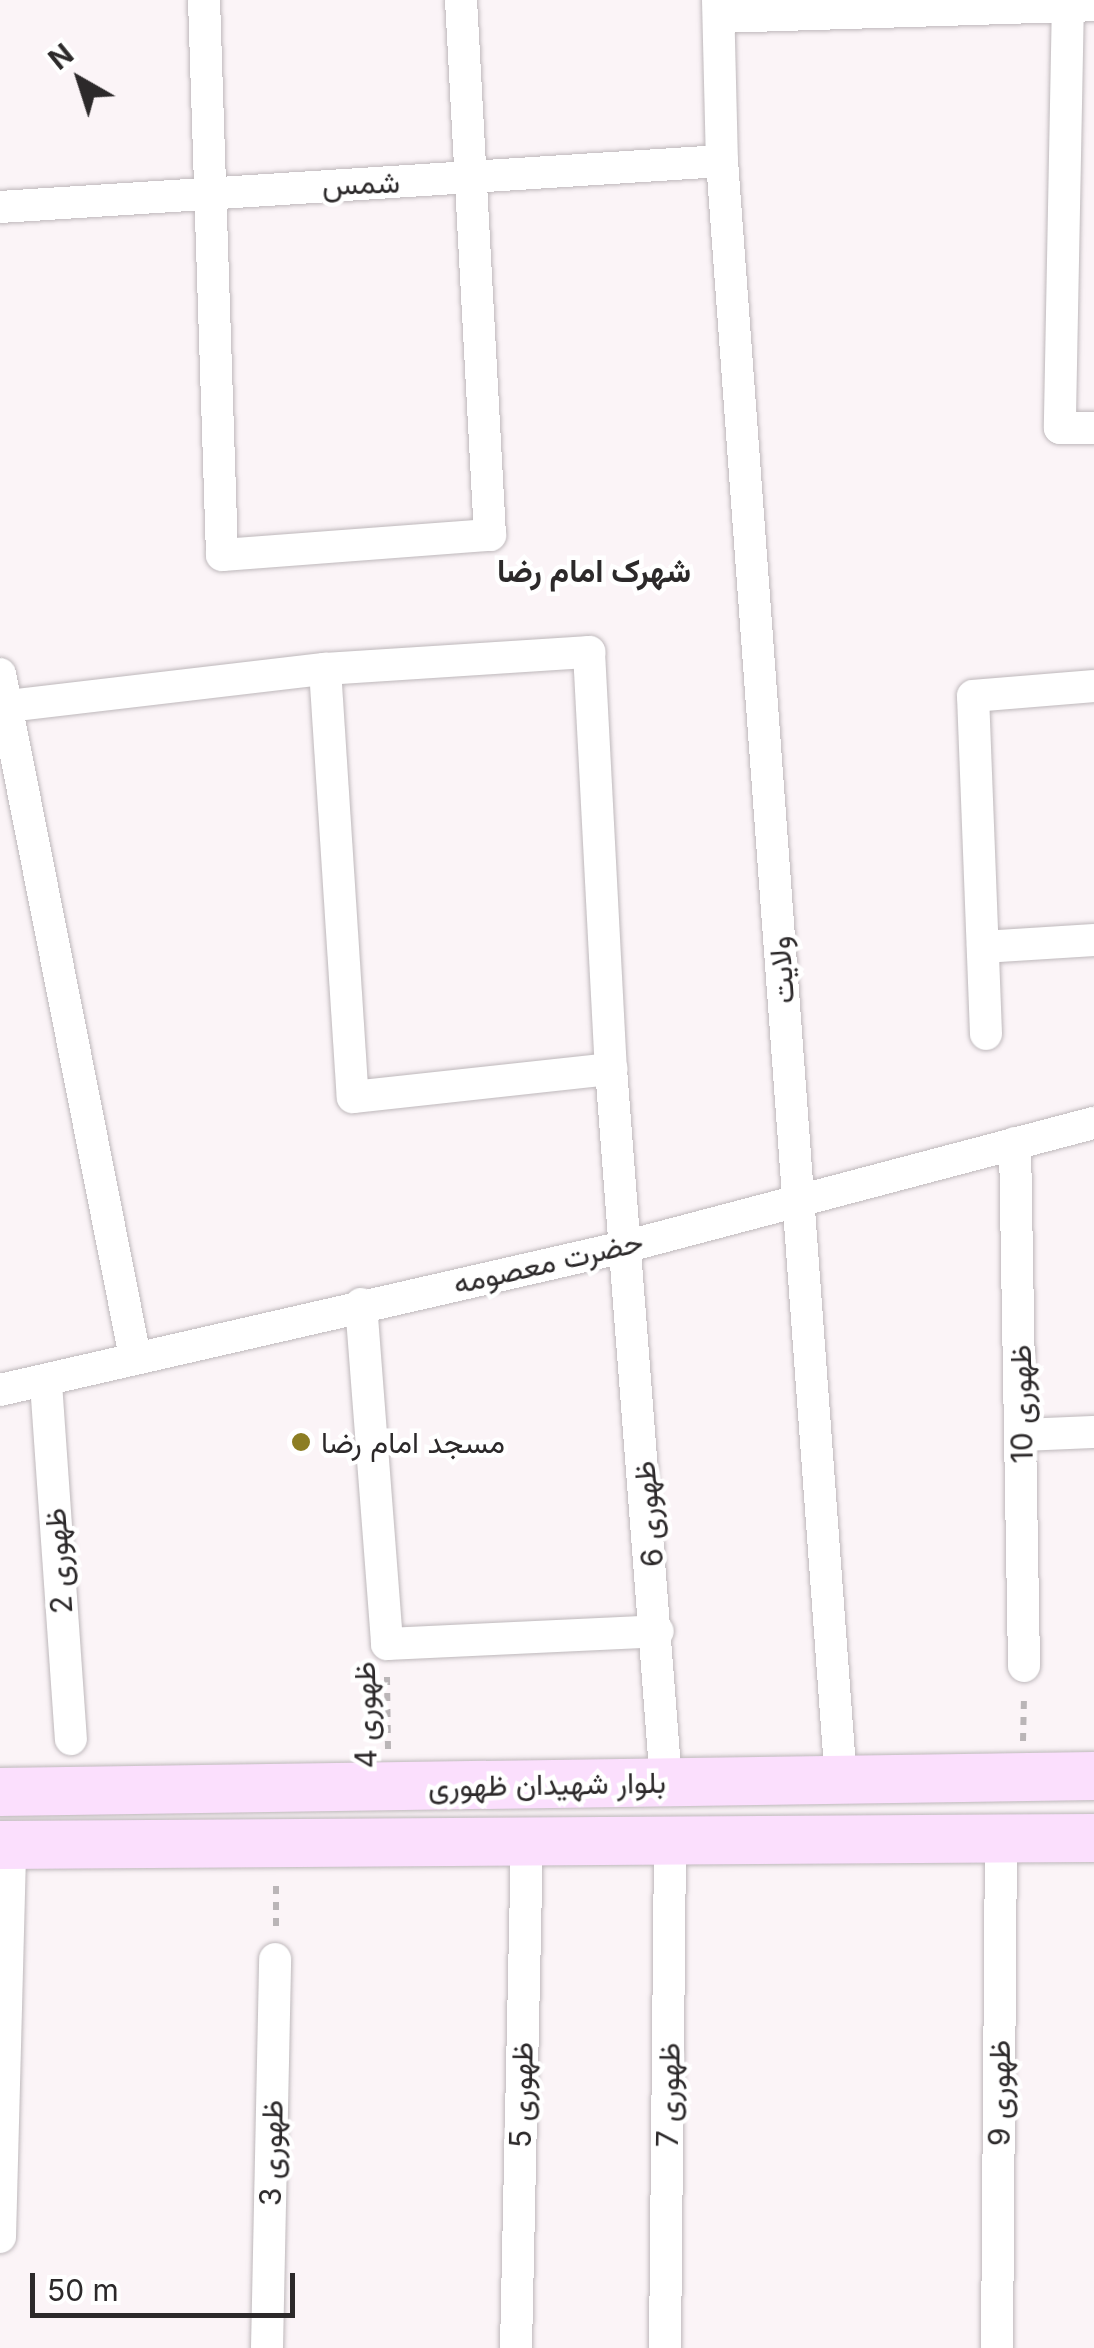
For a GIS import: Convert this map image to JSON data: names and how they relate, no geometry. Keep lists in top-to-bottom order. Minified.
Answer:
{"streets":{"street":["شمس","ولایت","حضرت معصومه","ظهوری 10","ظهوری 6","ظهوری 2","بلوار شهیدان ظهوری","ظهوری 9","ظهوری 5","ظهوری 7","ظهوری 3"],"path":["ظهوری 4"]},"crossings":[["شمس","ولایت"],["ولایت","حضرت معصومه"],["ولایت","بلوار شهیدان ظهوری"],["حضرت معصومه","ظهوری 10"],["حضرت معصومه","ظهوری 6"],["حضرت معصومه","ظهوری 2"],["ظهوری 6","بلوار شهیدان ظهوری"],["ظهوری 4","بلوار شهیدان ظهوری"],["بلوار شهیدان ظهوری","ظهوری 9"],["بلوار شهیدان ظهوری","ظهوری 5"],["بلوار شهیدان ظهوری","ظهوری 7"]],"districts":["شهرک امام رضا"],"places":["مسجد امام رضا"],"scale_bar":"50 m","north":"top left"}
